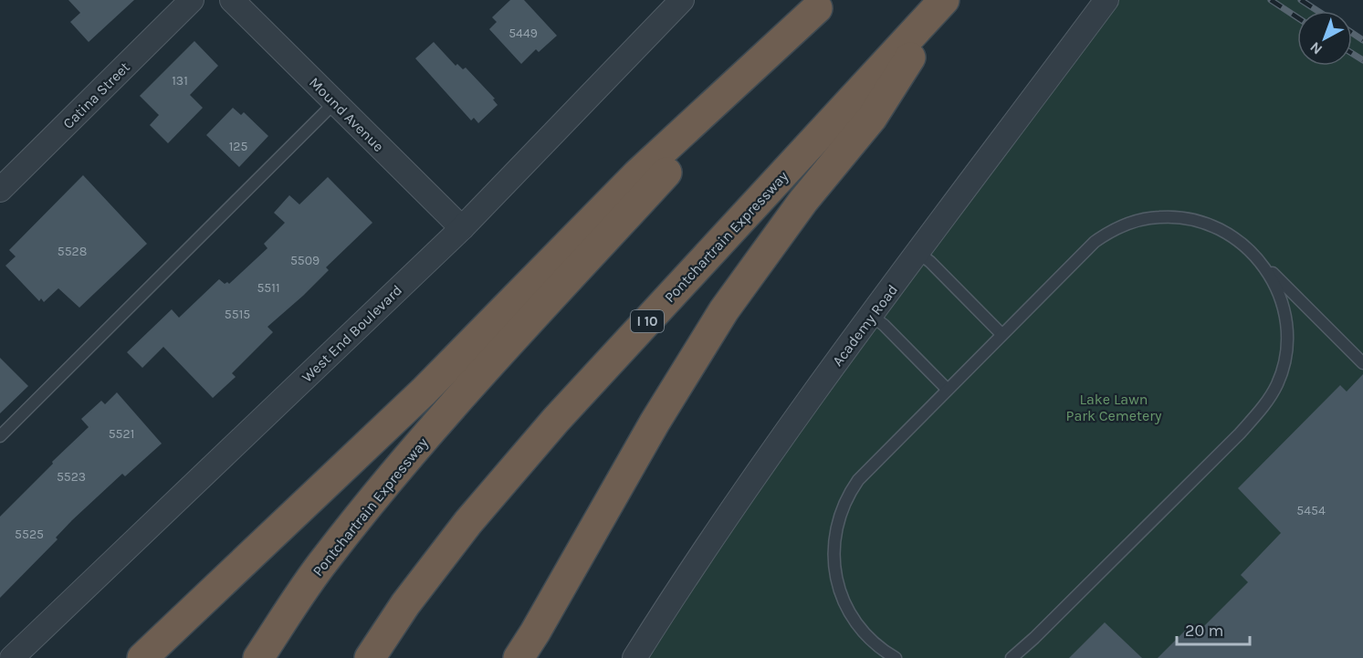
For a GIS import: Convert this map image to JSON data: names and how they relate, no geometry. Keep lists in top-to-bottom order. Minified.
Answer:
{"streets":{"highway":["Pontchartrain Expressway","I 10"],"street":["Catina Street","Mound Avenue","Academy Road","West End Boulevard"]},"crossings":[["Mound Avenue","West End Boulevard"]],"parks":["Lake Lawn Park Cemetery"],"house_numbers":["5449","131","125","5528","5509","5511","5515","5521","5523","5454","5525"],"scale_bar":"20 m","north":"bottom left"}
